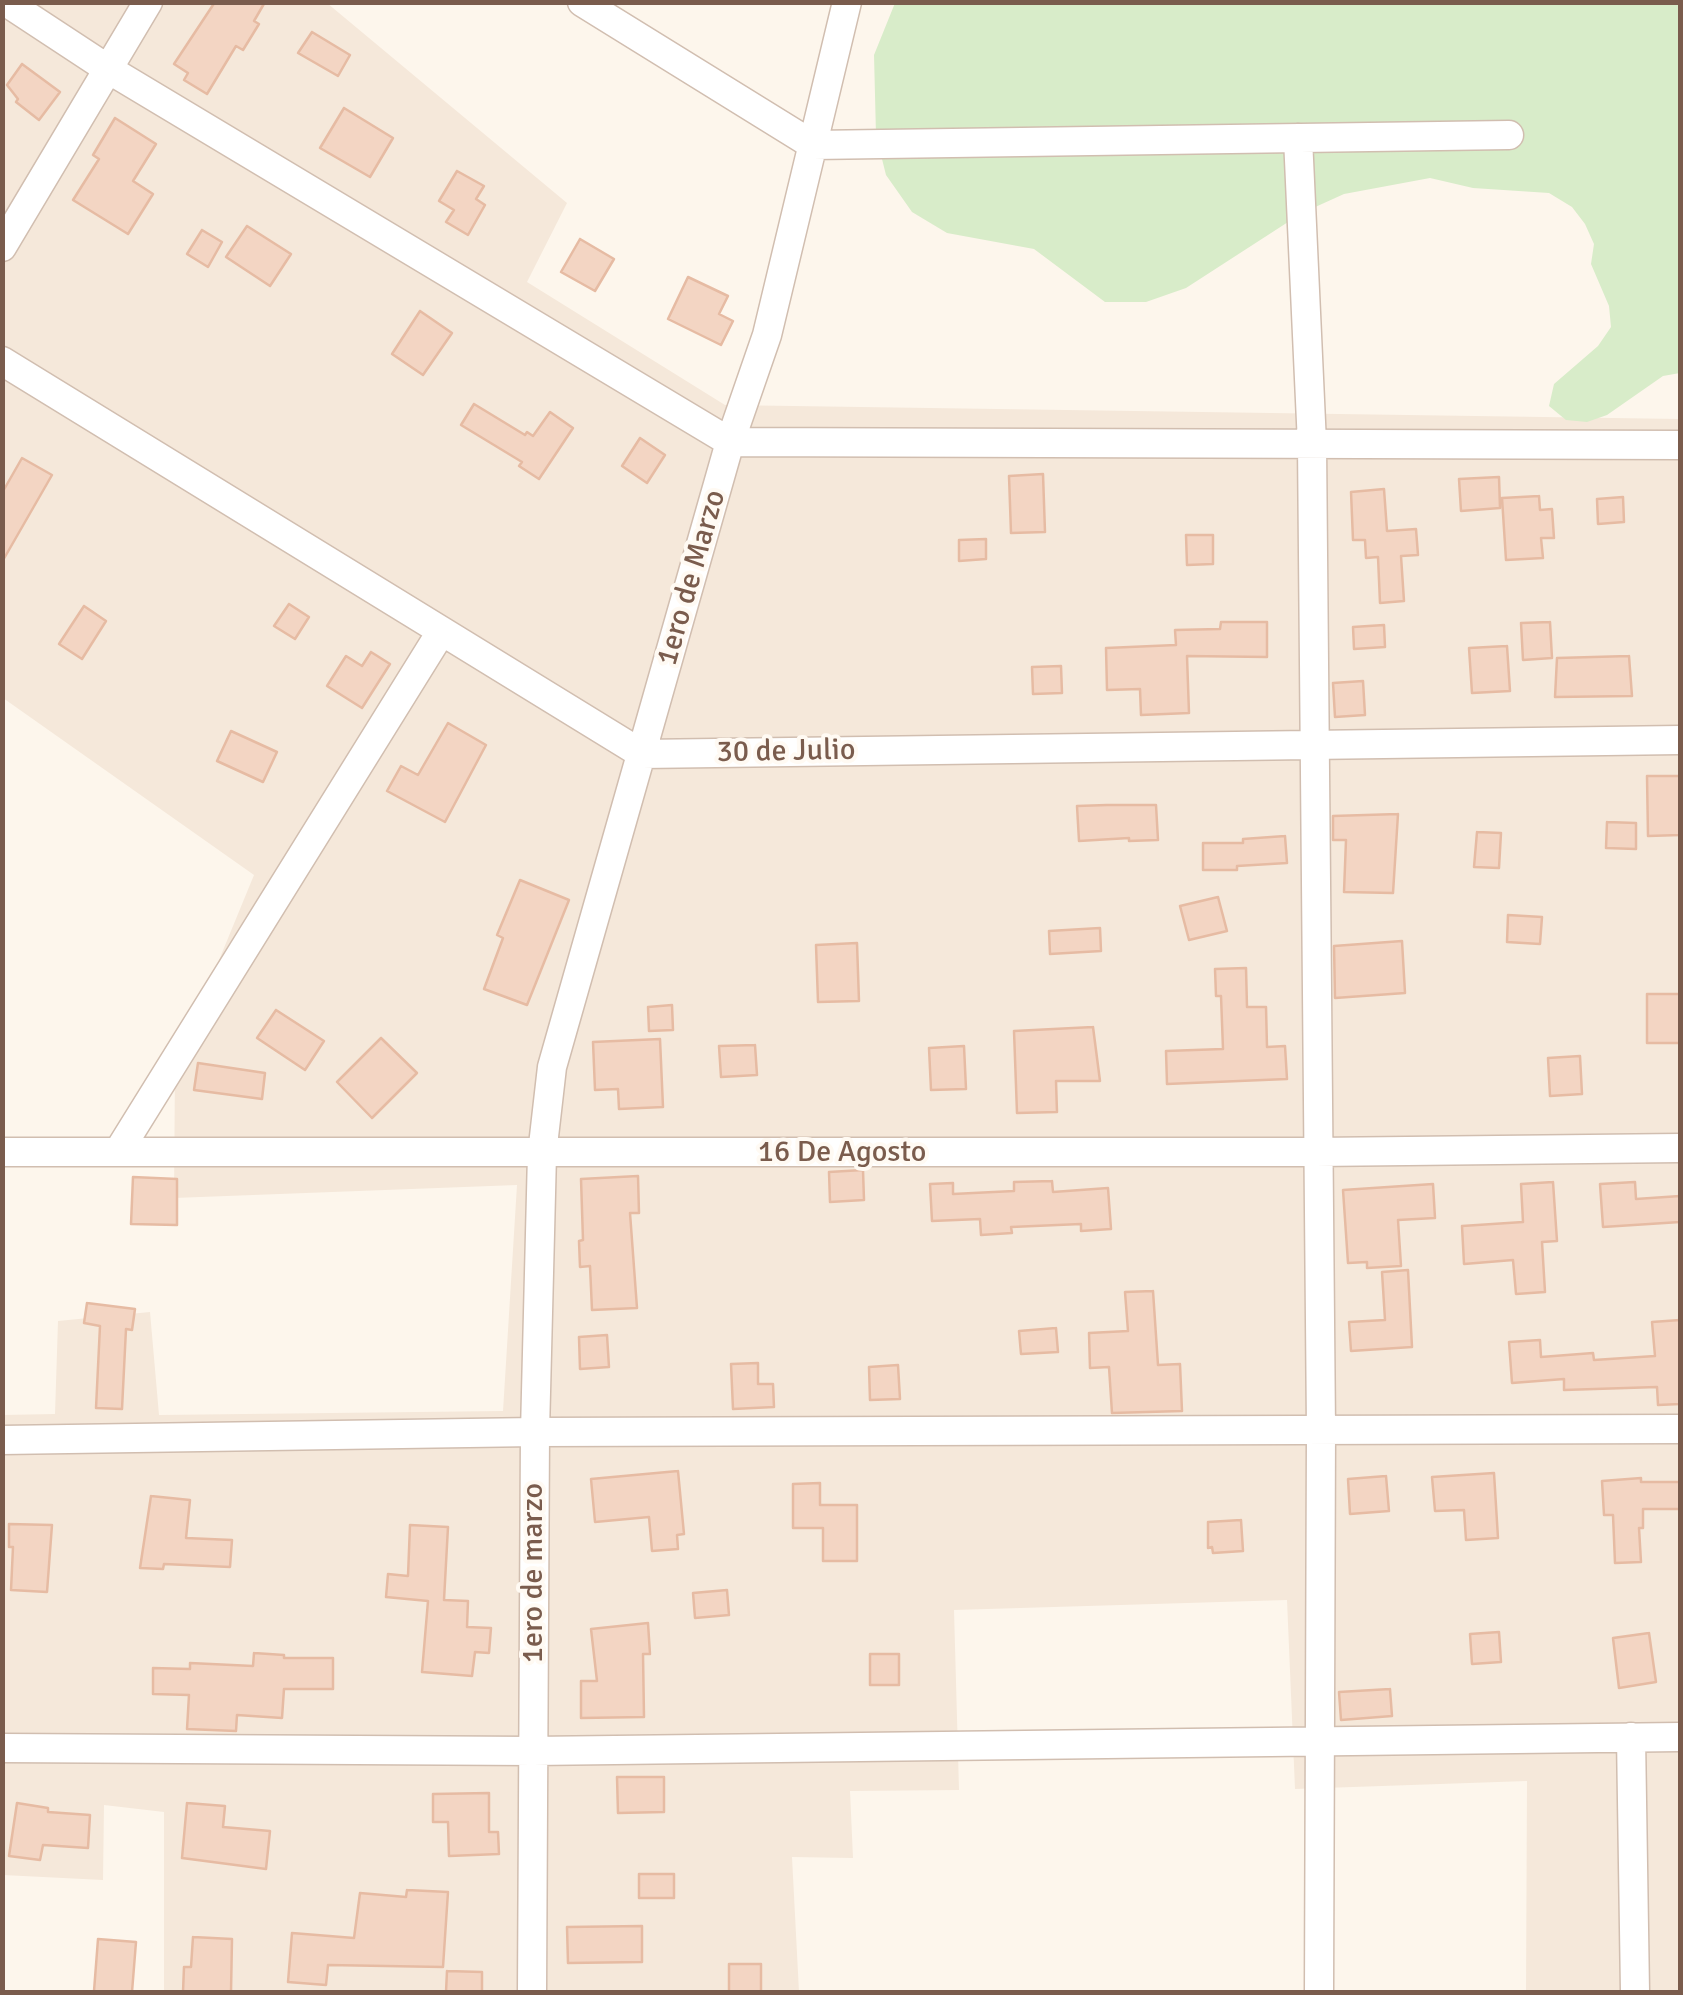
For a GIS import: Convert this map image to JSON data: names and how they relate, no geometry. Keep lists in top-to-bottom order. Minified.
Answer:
{"streets":{"street":["1ero de Marzo","30 de Julio","16 De Agosto","1ero de marzo"]},"crossings":[["1ero de Marzo","30 de Julio"],["1ero de Marzo","16 De Agosto"],["1ero de Marzo","1ero de marzo"],["16 De Agosto","1ero de marzo"]]}
